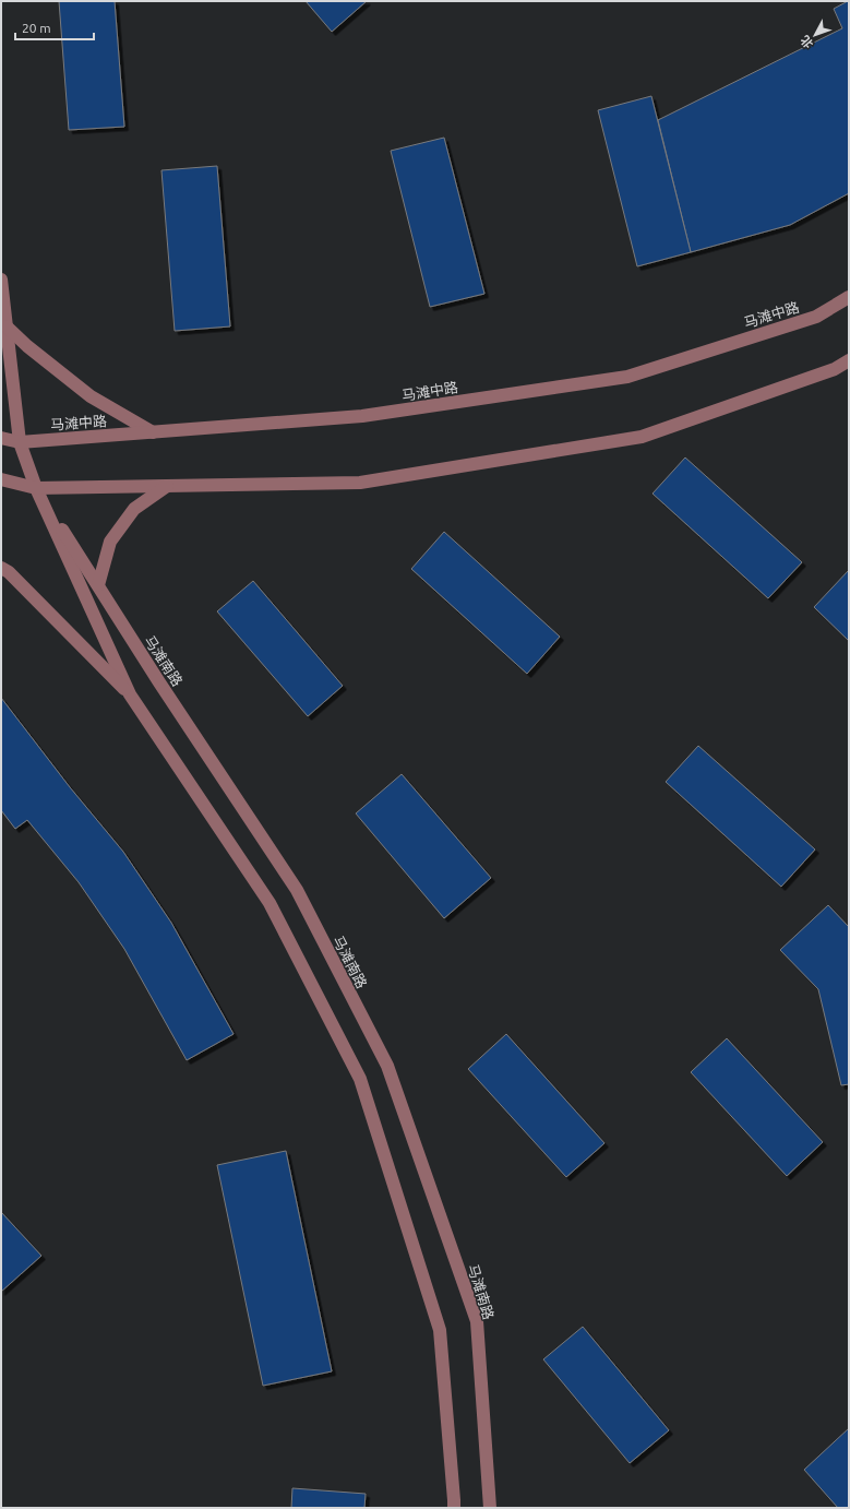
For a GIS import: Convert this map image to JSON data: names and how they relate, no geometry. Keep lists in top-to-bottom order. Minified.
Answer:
{"streets":{"main road":["马滩中路","马滩南路"]},"crossings":[["马滩中路","马滩南路"]],"scale_bar":"20 m","north":"bottom left"}
